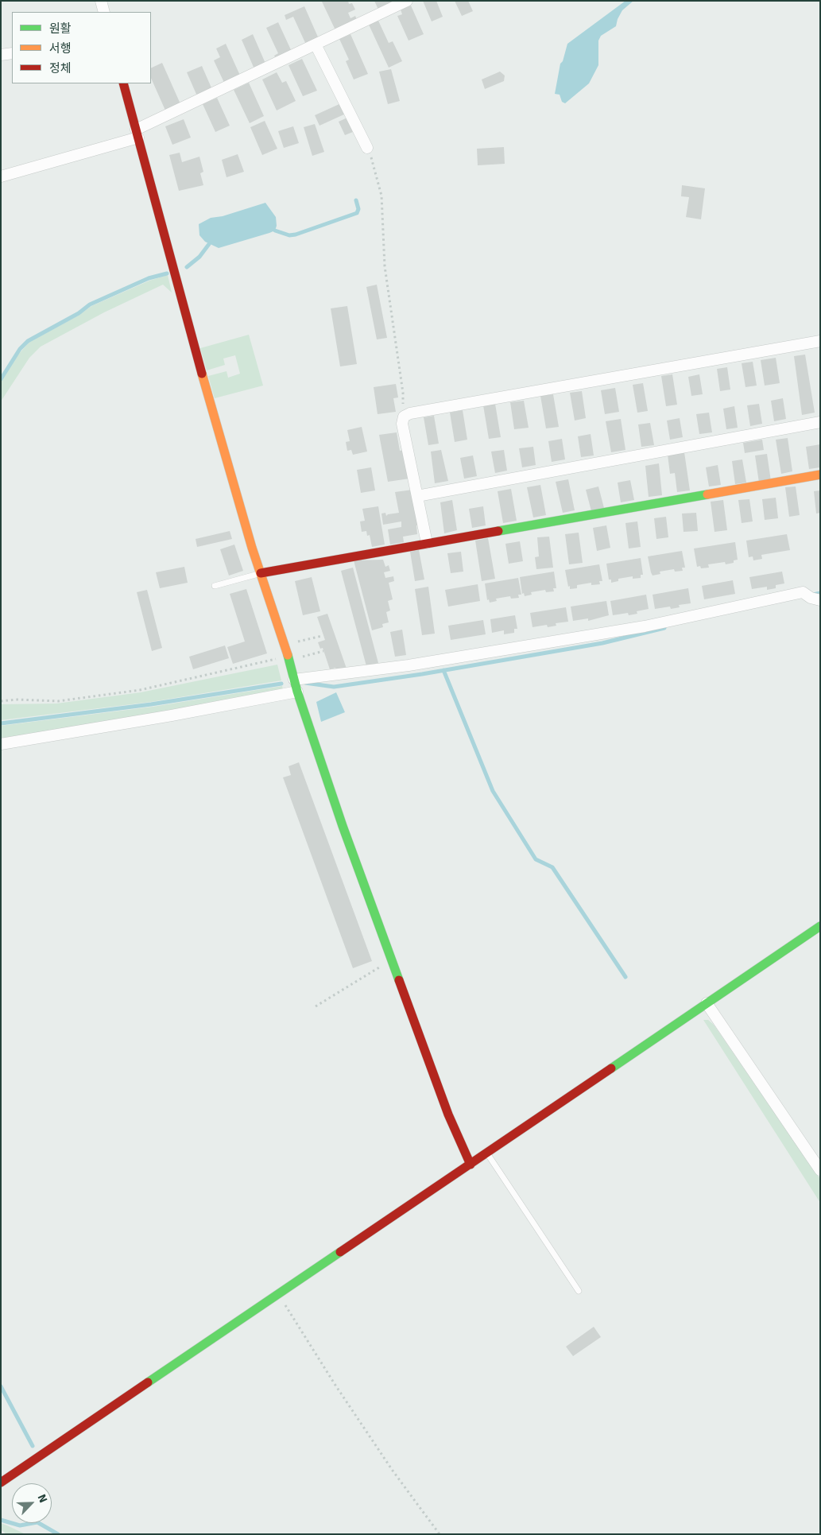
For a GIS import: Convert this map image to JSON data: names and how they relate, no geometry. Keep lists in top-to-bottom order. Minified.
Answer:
{"legend":["원활","서행","정체"],"north":"top right"}
